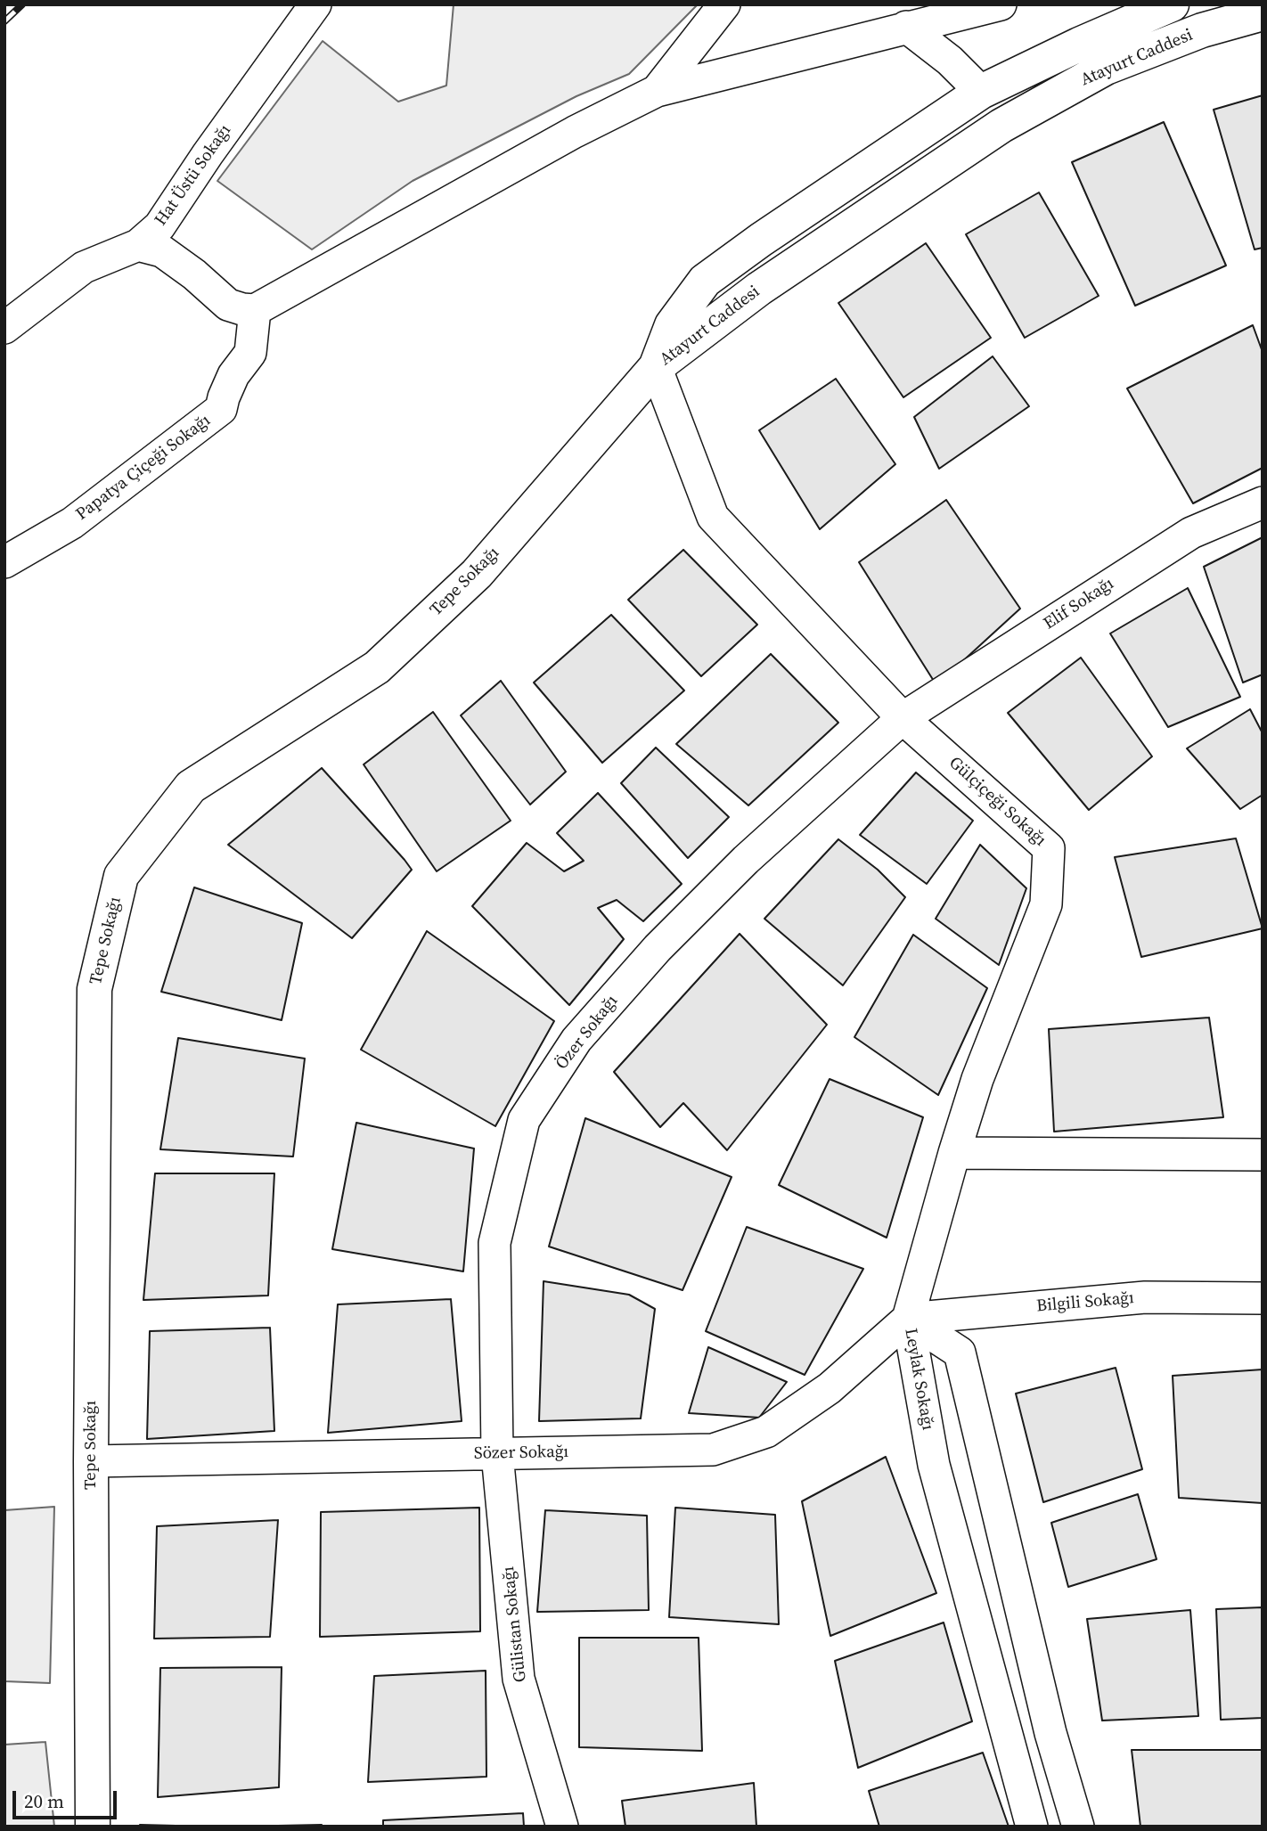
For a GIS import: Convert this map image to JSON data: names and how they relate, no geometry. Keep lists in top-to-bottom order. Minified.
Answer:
{"streets":{"main road":["Atayurt Caddesi","Tepe Sokağı"],"street":["Hat Üstü Sokağı","Papatya Çiçeği Sokağı","Elif Sokağı","Gülçiçeği Sokağı","Özer Sokağı","Bilgili Sokağı","Leylak Sokağı","Sözer Sokağı","Gülistan Sokağı"]},"crossings":[["Atayurt Caddesi","Tepe Sokağı"],["Atayurt Caddesi","Gülçiçeği Sokağı"],["Tepe Sokağı","Gülçiçeği Sokağı"],["Tepe Sokağı","Sözer Sokağı"],["Elif Sokağı","Gülçiçeği Sokağı"],["Elif Sokağı","Özer Sokağı"],["Gülçiçeği Sokağı","Özer Sokağı"],["Gülçiçeği Sokağı","Bilgili Sokağı"],["Gülçiçeği Sokağı","Leylak Sokağı"],["Gülçiçeği Sokağı","Sözer Sokağı"],["Özer Sokağı","Sözer Sokağı"],["Özer Sokağı","Gülistan Sokağı"],["Bilgili Sokağı","Leylak Sokağı"],["Bilgili Sokağı","Sözer Sokağı"],["Leylak Sokağı","Sözer Sokağı"],["Sözer Sokağı","Gülistan Sokağı"]],"scale_bar":"20 m"}
